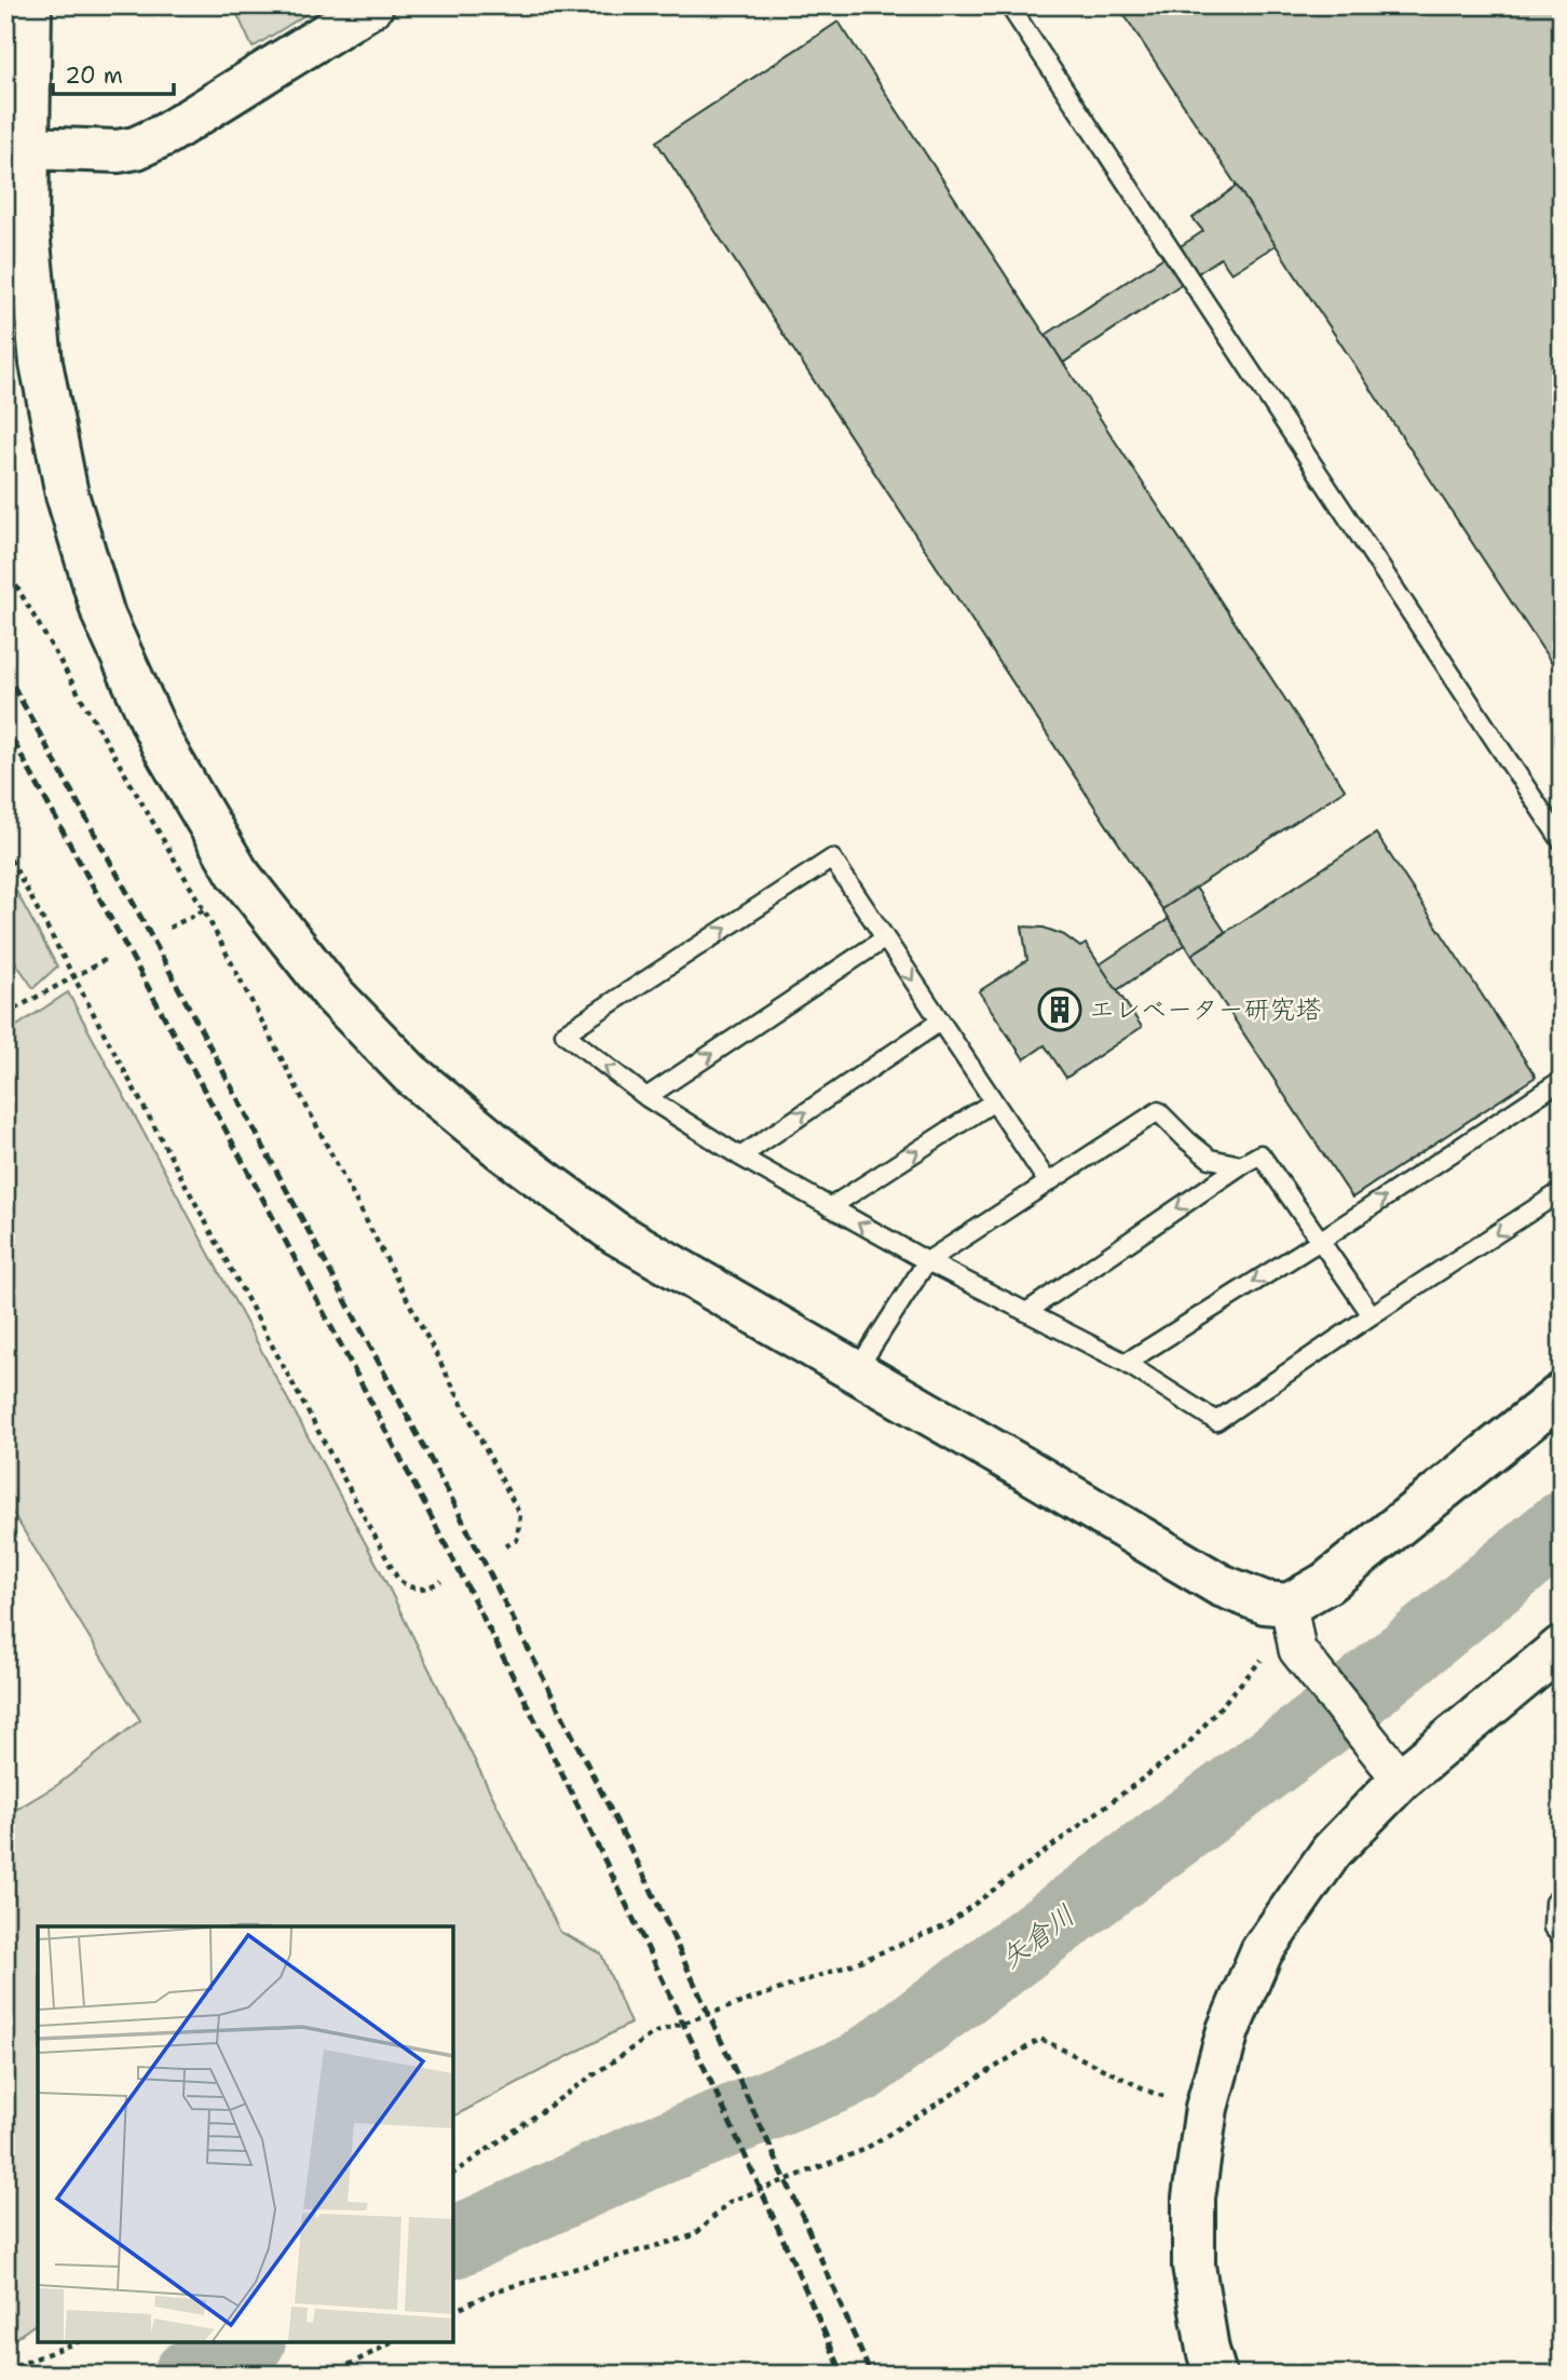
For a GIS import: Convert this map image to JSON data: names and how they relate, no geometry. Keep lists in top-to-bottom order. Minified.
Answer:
{"water":["矢倉川"],"places":{"building":["エレベーター研究塔"]},"scale_bar":"20 m"}
